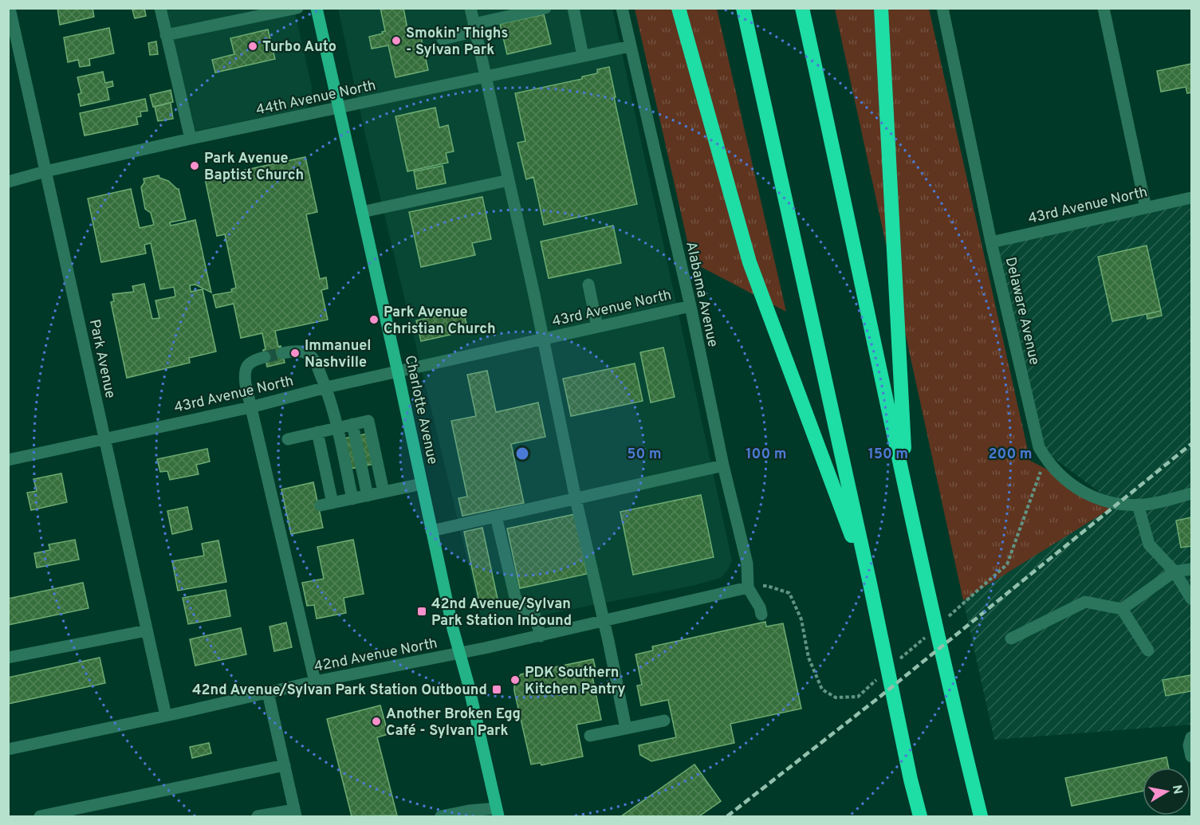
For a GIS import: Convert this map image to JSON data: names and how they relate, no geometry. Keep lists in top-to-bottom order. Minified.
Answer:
{"streets":{"main road":["Charlotte Avenue"],"street":["44th Avenue North","43rd Avenue North","Alabama Avenue","Delaware Avenue","Park Avenue","42nd Avenue North"]},"crossings":[["44th Avenue North","Alabama Avenue"],["44th Avenue North","Park Avenue"],["44th Avenue North","Charlotte Avenue"],["43rd Avenue North","Alabama Avenue"],["43rd Avenue North","Delaware Avenue"],["43rd Avenue North","Park Avenue"],["43rd Avenue North","Charlotte Avenue"],["Alabama Avenue","42nd Avenue North"],["Park Avenue","42nd Avenue North"],["Charlotte Avenue","42nd Avenue North"]],"places":{"other":["Smokin' Thighs - Sylvan Park","Turbo Auto","Park Avenue Baptist Church","Park Avenue Christian Church","Immanuel Nashville","PDK Southern Kitchen Pantry","Another Broken Egg Café - Sylvan Park"],"transit":["42nd Avenue/Sylvan Park Station Inbound","42nd Avenue/Sylvan Park Station Outbound"]},"north":"right","rings":["50 m","100 m","150 m","200 m"]}
